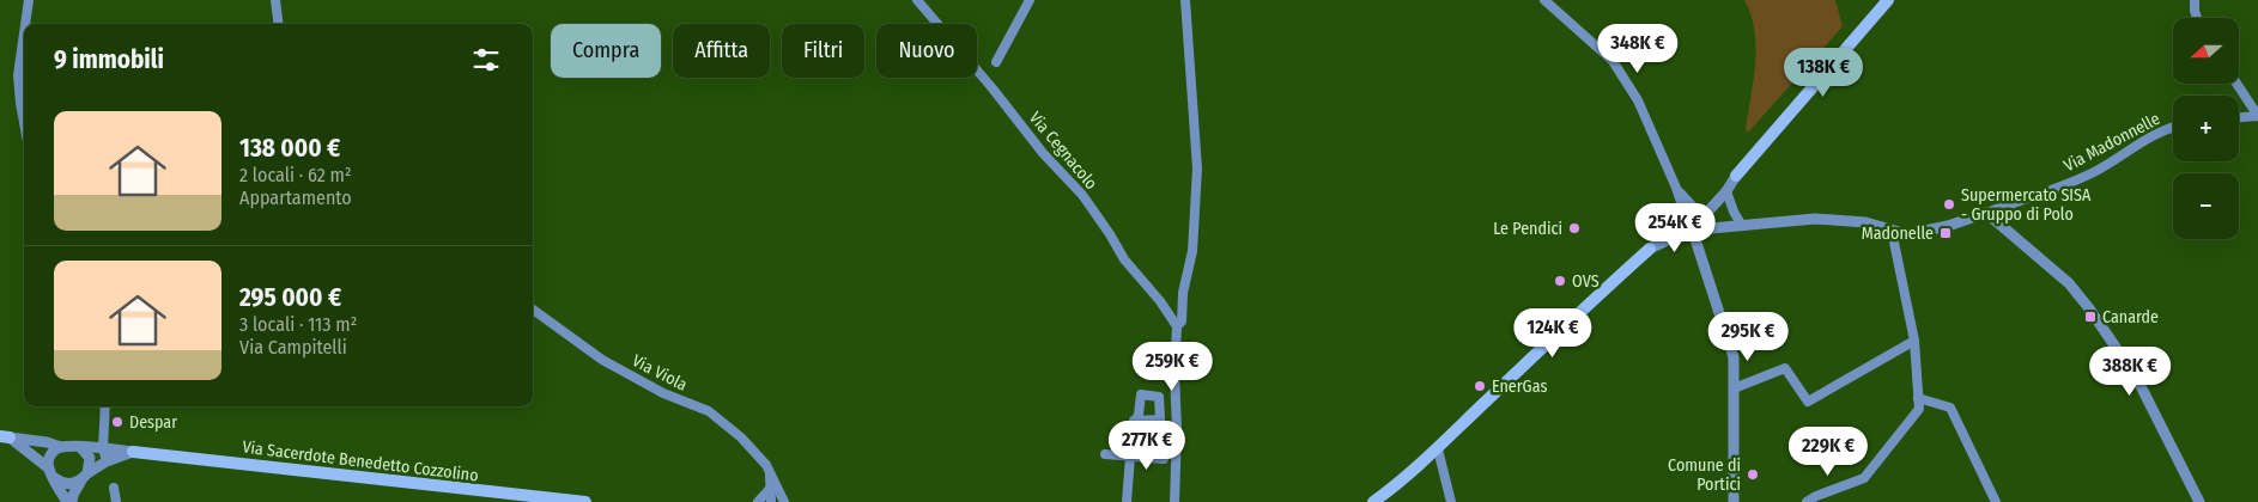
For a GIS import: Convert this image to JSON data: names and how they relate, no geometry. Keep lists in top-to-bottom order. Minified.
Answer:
{"streets":{"main road":["Via Sacerdote Benedetto Cozzolino"],"street":["Via Madonnelle","Via Cegnacolo","Via Viola"]},"places":{"other":["Supermercato SISA - Gruppo di Polo","Le Pendici","OVS","EnerGas","Despar","Comune di Portici"],"transit":["Madonelle","Canarde"]},"north":"left","page":{"map_buttons":["+","−"],"price":["348K €","138K €","254K €","124K €","295K €","259K €","388K €","277K €","229K €"],"chip":["Compra","Affitta","Filtri","Nuovo"],"heading":"9 immobili","list":[{"name":"138 000 €","note":"2 locali · 62 m² · Appartamento"},{"name":"295 000 €","note":"3 locali · 113 m² · Via Campitelli"}]}}
